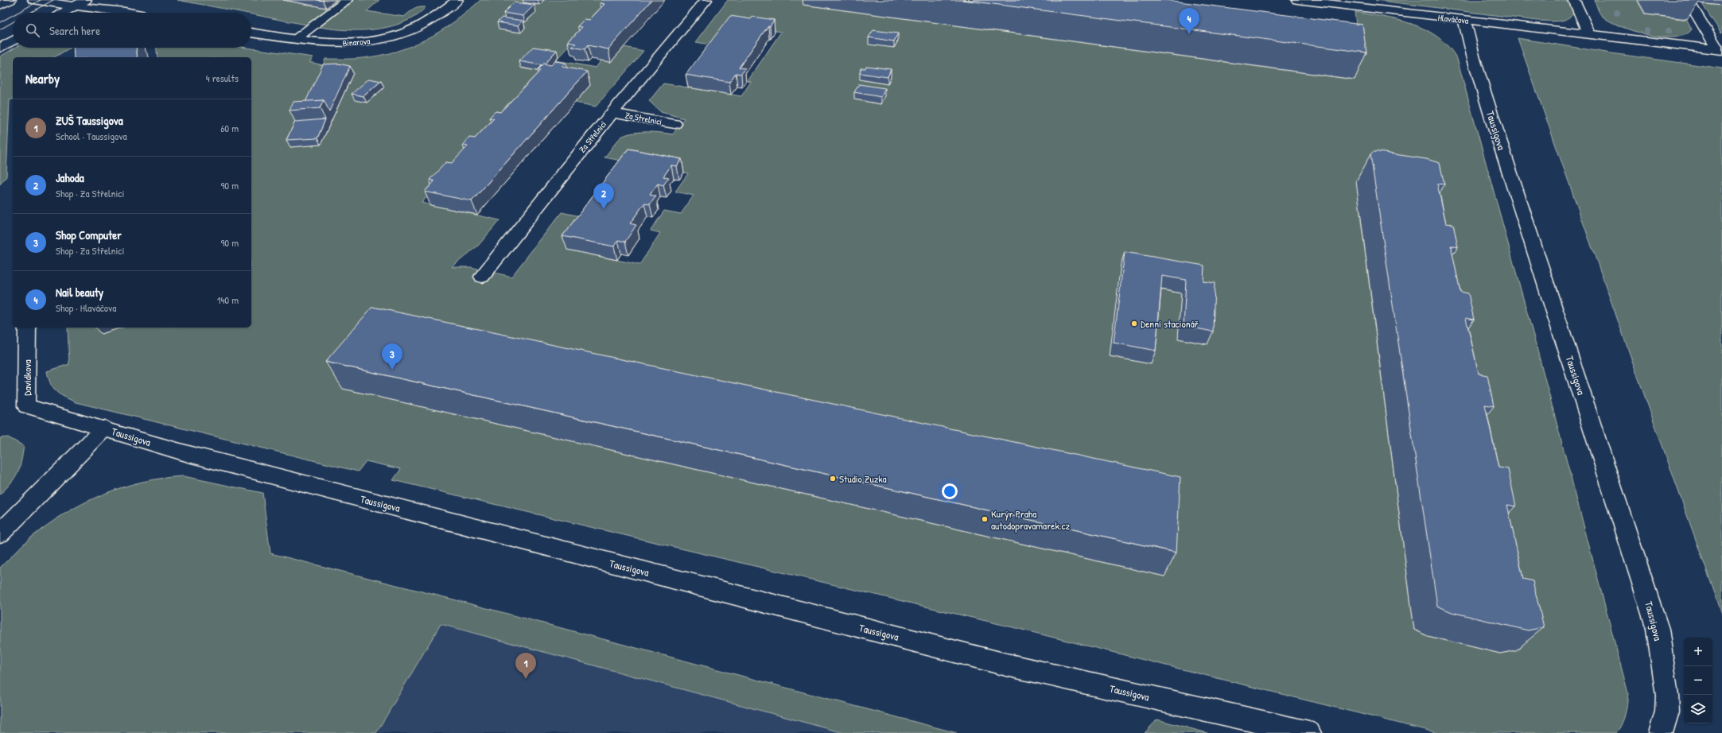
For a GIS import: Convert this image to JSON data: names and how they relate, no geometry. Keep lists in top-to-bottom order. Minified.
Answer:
{"streets":{"street":["Hlaváčova","Binarova","Za Strelnici","Taussigova","Za Střelnicí","Davídkova"]},"crossings":[["Hlaváčova","Taussigova"],["Za Strelnici","Za Střelnicí"],["Taussigova","Davídkova"]],"places":["Denní stacionář","Studio Zuzka","Kurýr Praha autodopravamarek.cz"],"page":{"pins":["4","2","3","1"],"search":"Search here","heading":["Nearby","4 results"],"list":[{"mark":"1","name":"ZUŠ Taussigova","note":"School · Taussigova","value":"60 m"},{"mark":"2","name":"Jahoda","note":"Shop · Za Střelnicí","value":"90 m"},{"mark":"3","name":"Shop Computer","note":"Shop · Za Střelnicí","value":"90 m"},{"mark":"4","name":"Nail beauty","note":"Shop · Hlaváčova","value":"140 m"}],"map_buttons":["+","−"]}}
